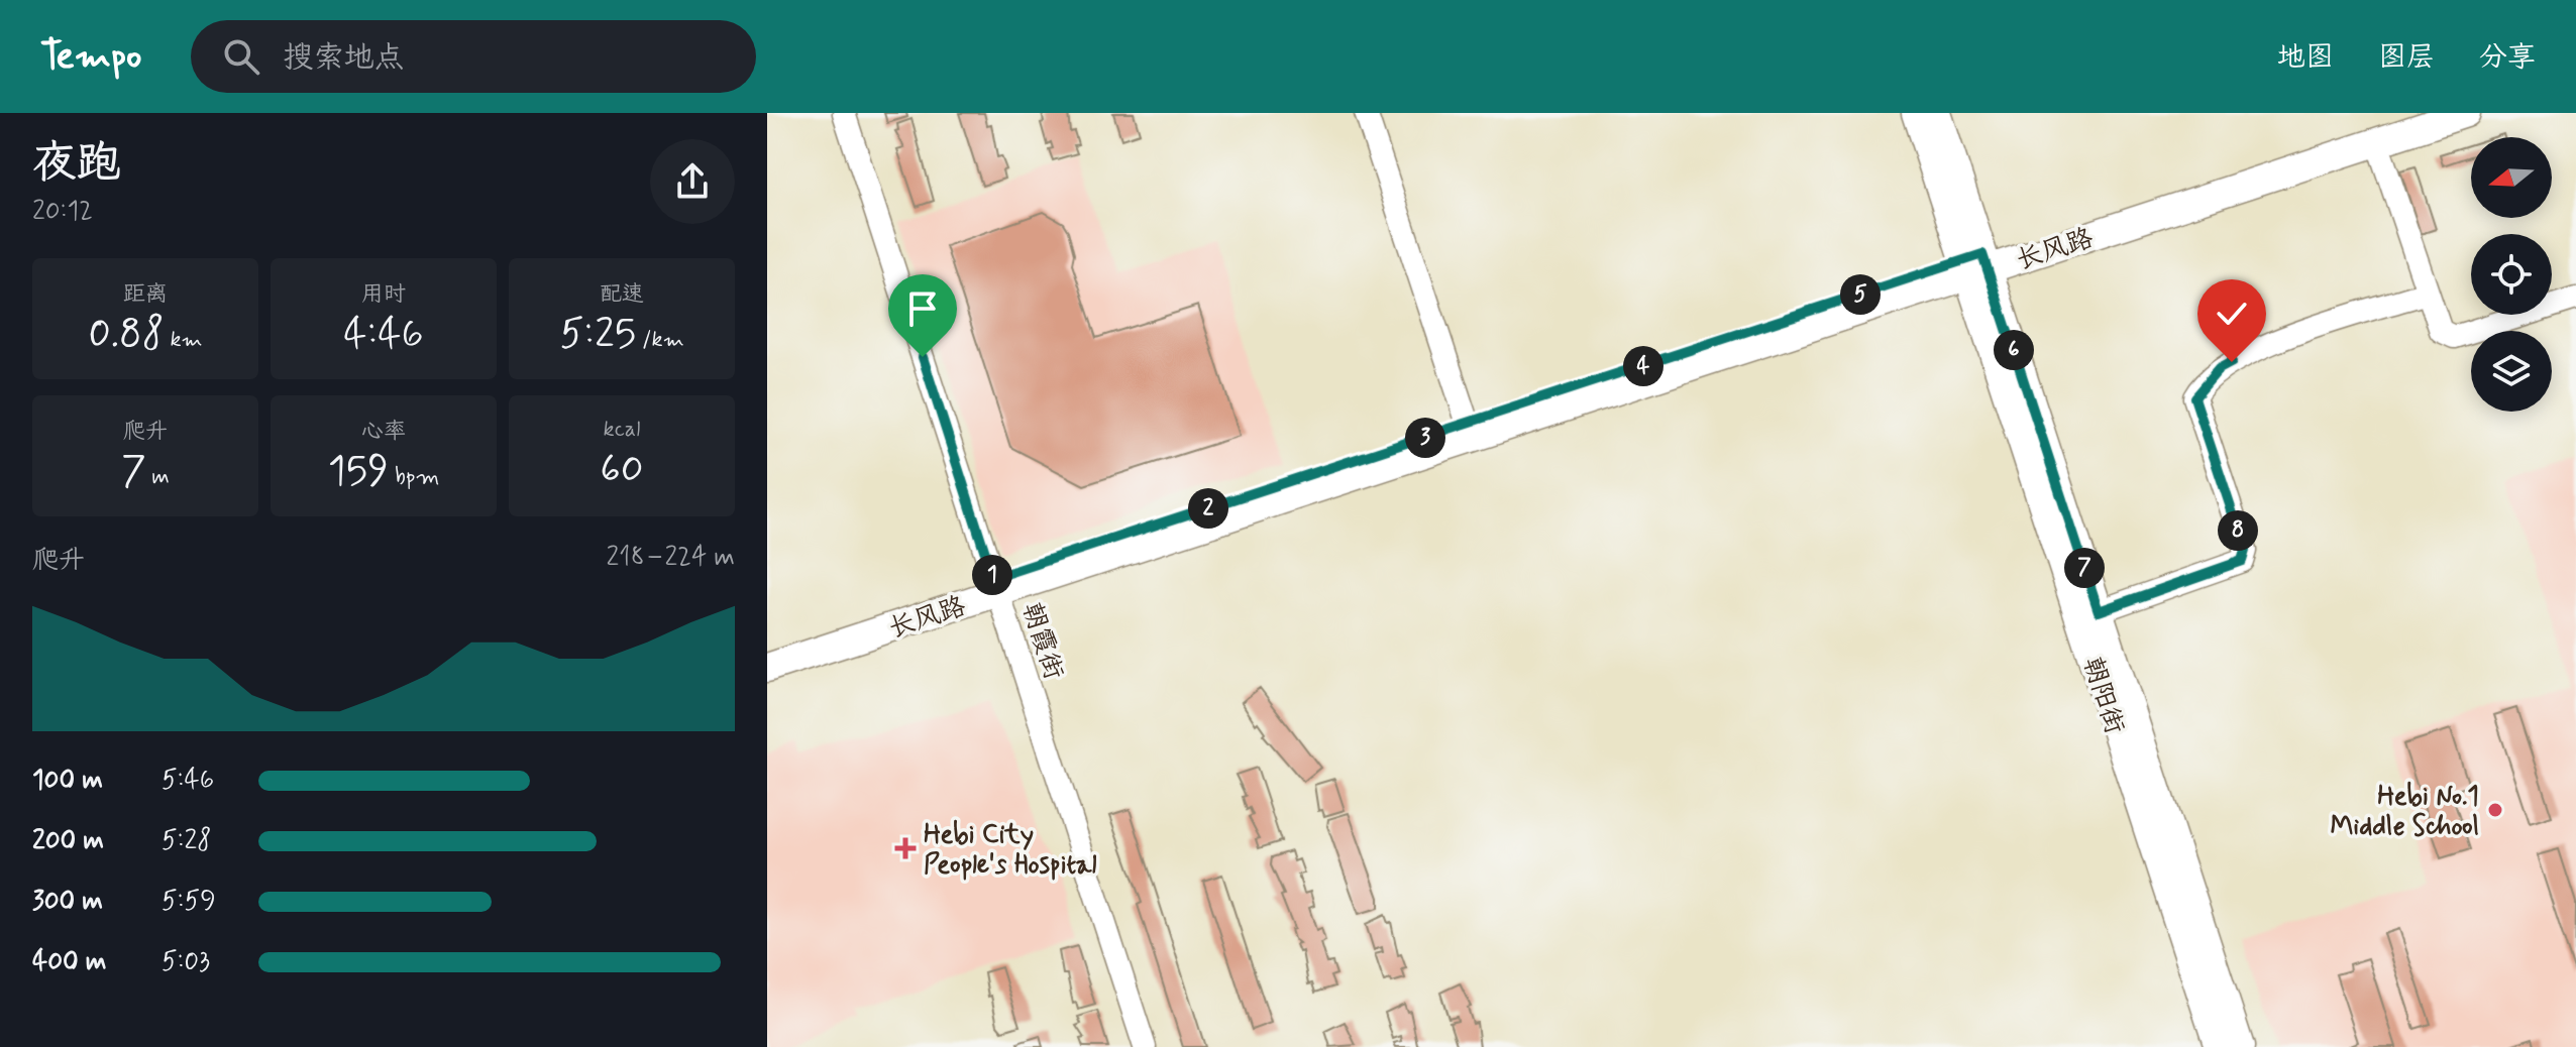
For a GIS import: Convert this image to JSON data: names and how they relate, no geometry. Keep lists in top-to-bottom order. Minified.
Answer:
{"streets":{"main road":["长风路","朝阳街"],"street":["朝霞街"]},"crossings":[["长风路","朝霞街"],["长风路","朝阳街"]],"places":{"other":["Hebi No.1 Middle School"],"health":["Hebi City People's Hospital"]},"north":"left","page":{"header":"Tempo","search":"搜索地点","nav":["地图","图层","分享"],"heading":["夜跑","20:12"],"stats":[["距离","0.88 km"],["用时","4:46"],["配速","5:25 /km"],["爬升","7 m"],["心率","159 bpm"],["kcal","60"]],"pins":["5","6","4","3","2","8","7","1"],"chart":["爬升","218–224 m"],"list":[{"name":"100 m","note":"5:46"},{"name":"200 m","note":"5:28"},{"name":"300 m","note":"5:59"},{"name":"400 m","note":"5:03"}]}}
